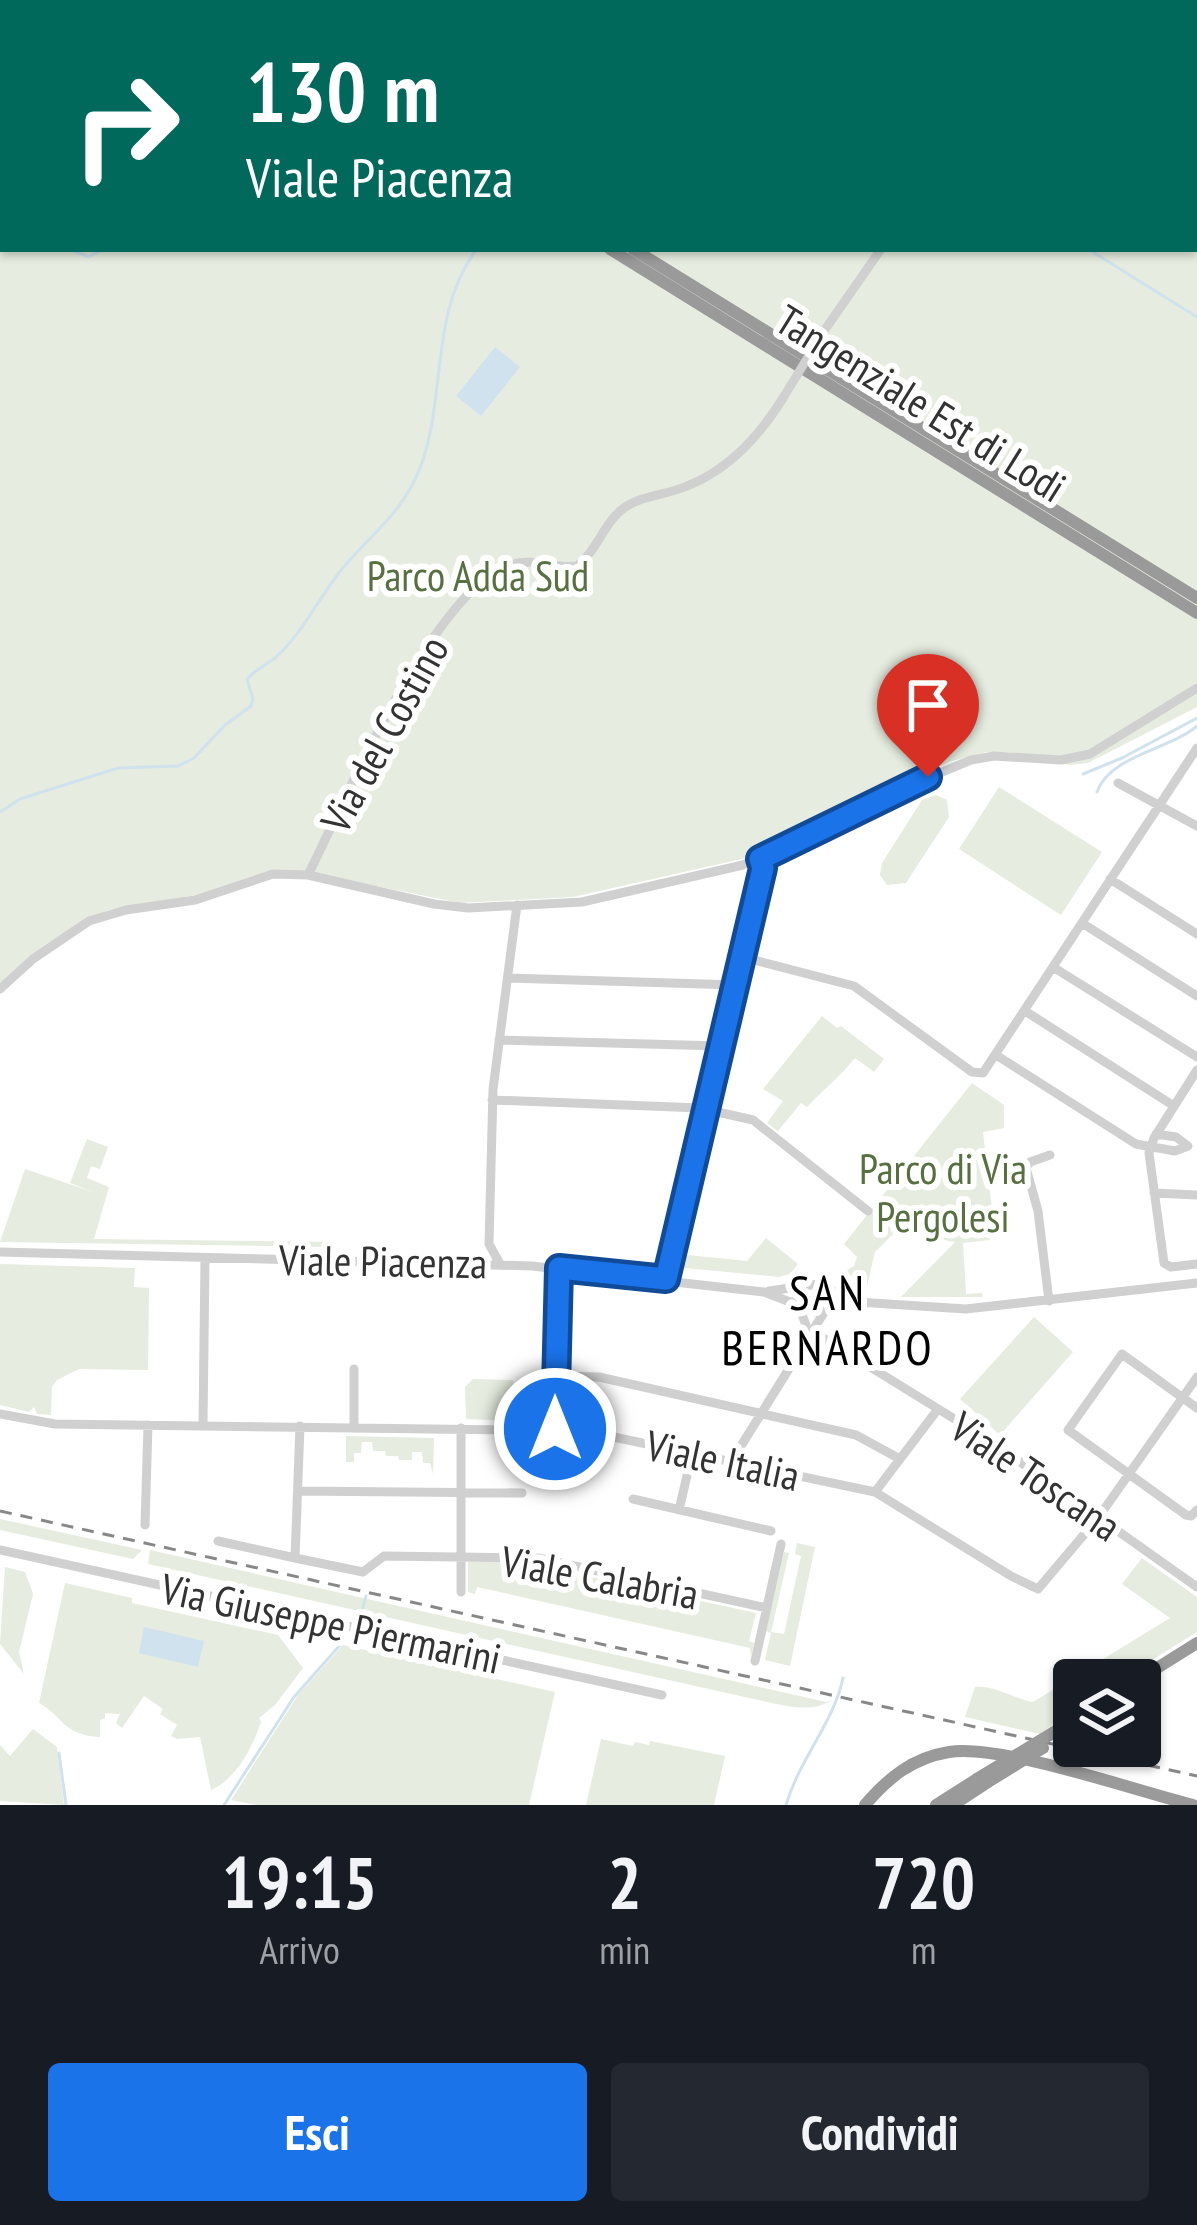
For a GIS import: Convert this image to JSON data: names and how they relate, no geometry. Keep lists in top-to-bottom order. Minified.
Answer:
{"streets":{"highway":["Tangenziale Est di Lodi"],"street":["Via del Costino","Viale Piacenza","Viale Italia","Viale Toscana","Viale Calabria","Via Giuseppe Piermarini"]},"crossings":[["Viale Italia","Viale Toscana"]],"districts":["SAN BERNARDO"],"parks":["Parco Adda Sud","Parco di Via Pergolesi"],"page":{"turn":["130 m","Viale Piacenza"],"eta":["19:15","Arrivo","2","min","720","m"],"buttons":["Esci","Condividi"]}}
